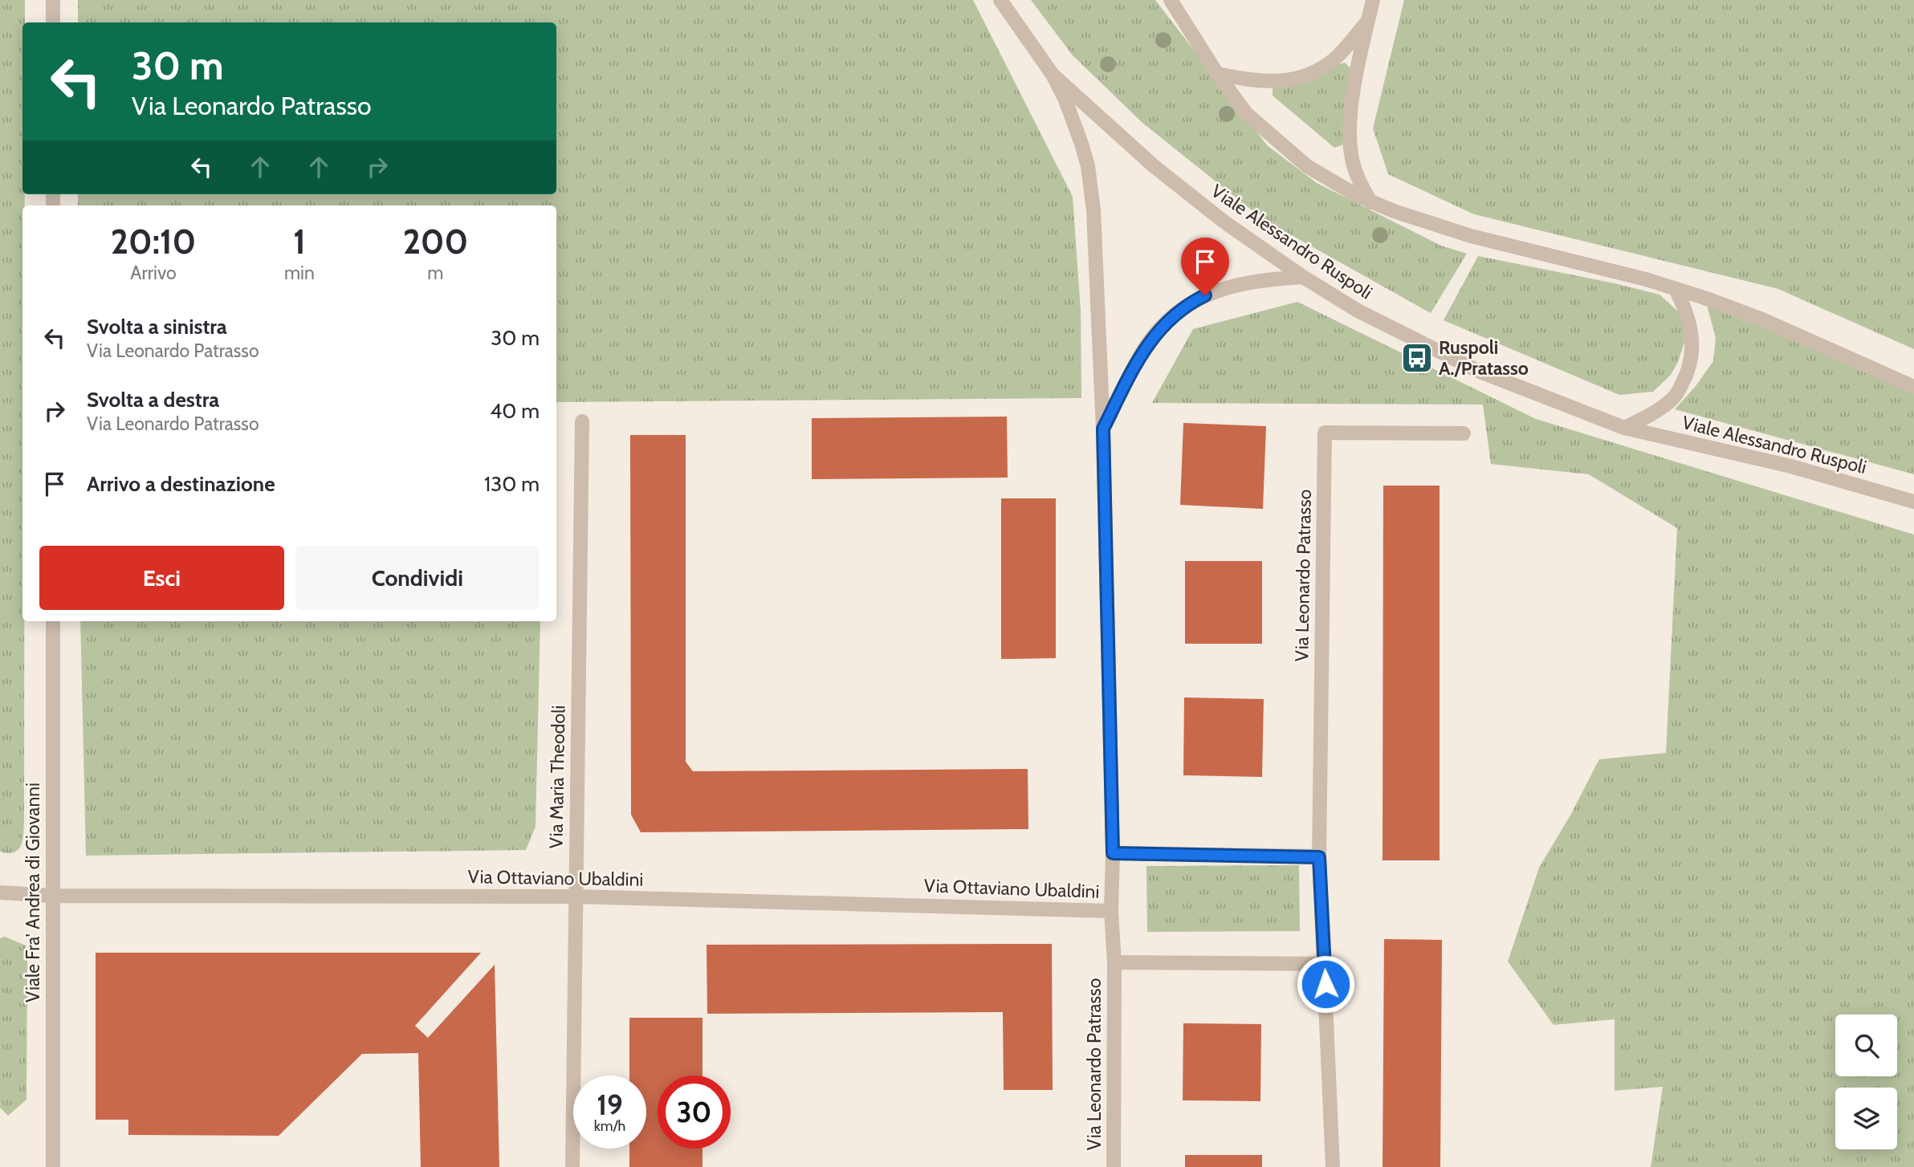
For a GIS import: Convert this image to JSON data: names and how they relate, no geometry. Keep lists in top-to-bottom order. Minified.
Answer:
{"streets":{"street":["Viale Alessandro Ruspoli","Via Leonardo Patrasso","Via Maria Theodoli","Via Ottaviano Ubaldini","Viale Fra' Andrea di Giovanni"]},"crossings":[["Viale Alessandro Ruspoli","Via Leonardo Patrasso"],["Via Leonardo Patrasso","Via Ottaviano Ubaldini"],["Via Maria Theodoli","Via Ottaviano Ubaldini"],["Via Ottaviano Ubaldini","Viale Fra' Andrea di Giovanni"]],"places":{"bus stop":["Ruspoli A./Pratasso"]},"page":{"turn":["30 m","Via Leonardo Patrasso"],"eta":["20:10","Arrivo","1","min","200","m"],"list":[{"name":"Svolta a sinistra","note":"Via Leonardo Patrasso","value":"30 m"},{"name":"Svolta a destra","note":"Via Leonardo Patrasso","value":"40 m"},{"name":"Arrivo a destinazione","value":"130 m"}],"buttons":["Esci","Condividi"],"speed":"19 km/h","limit":"30"}}
